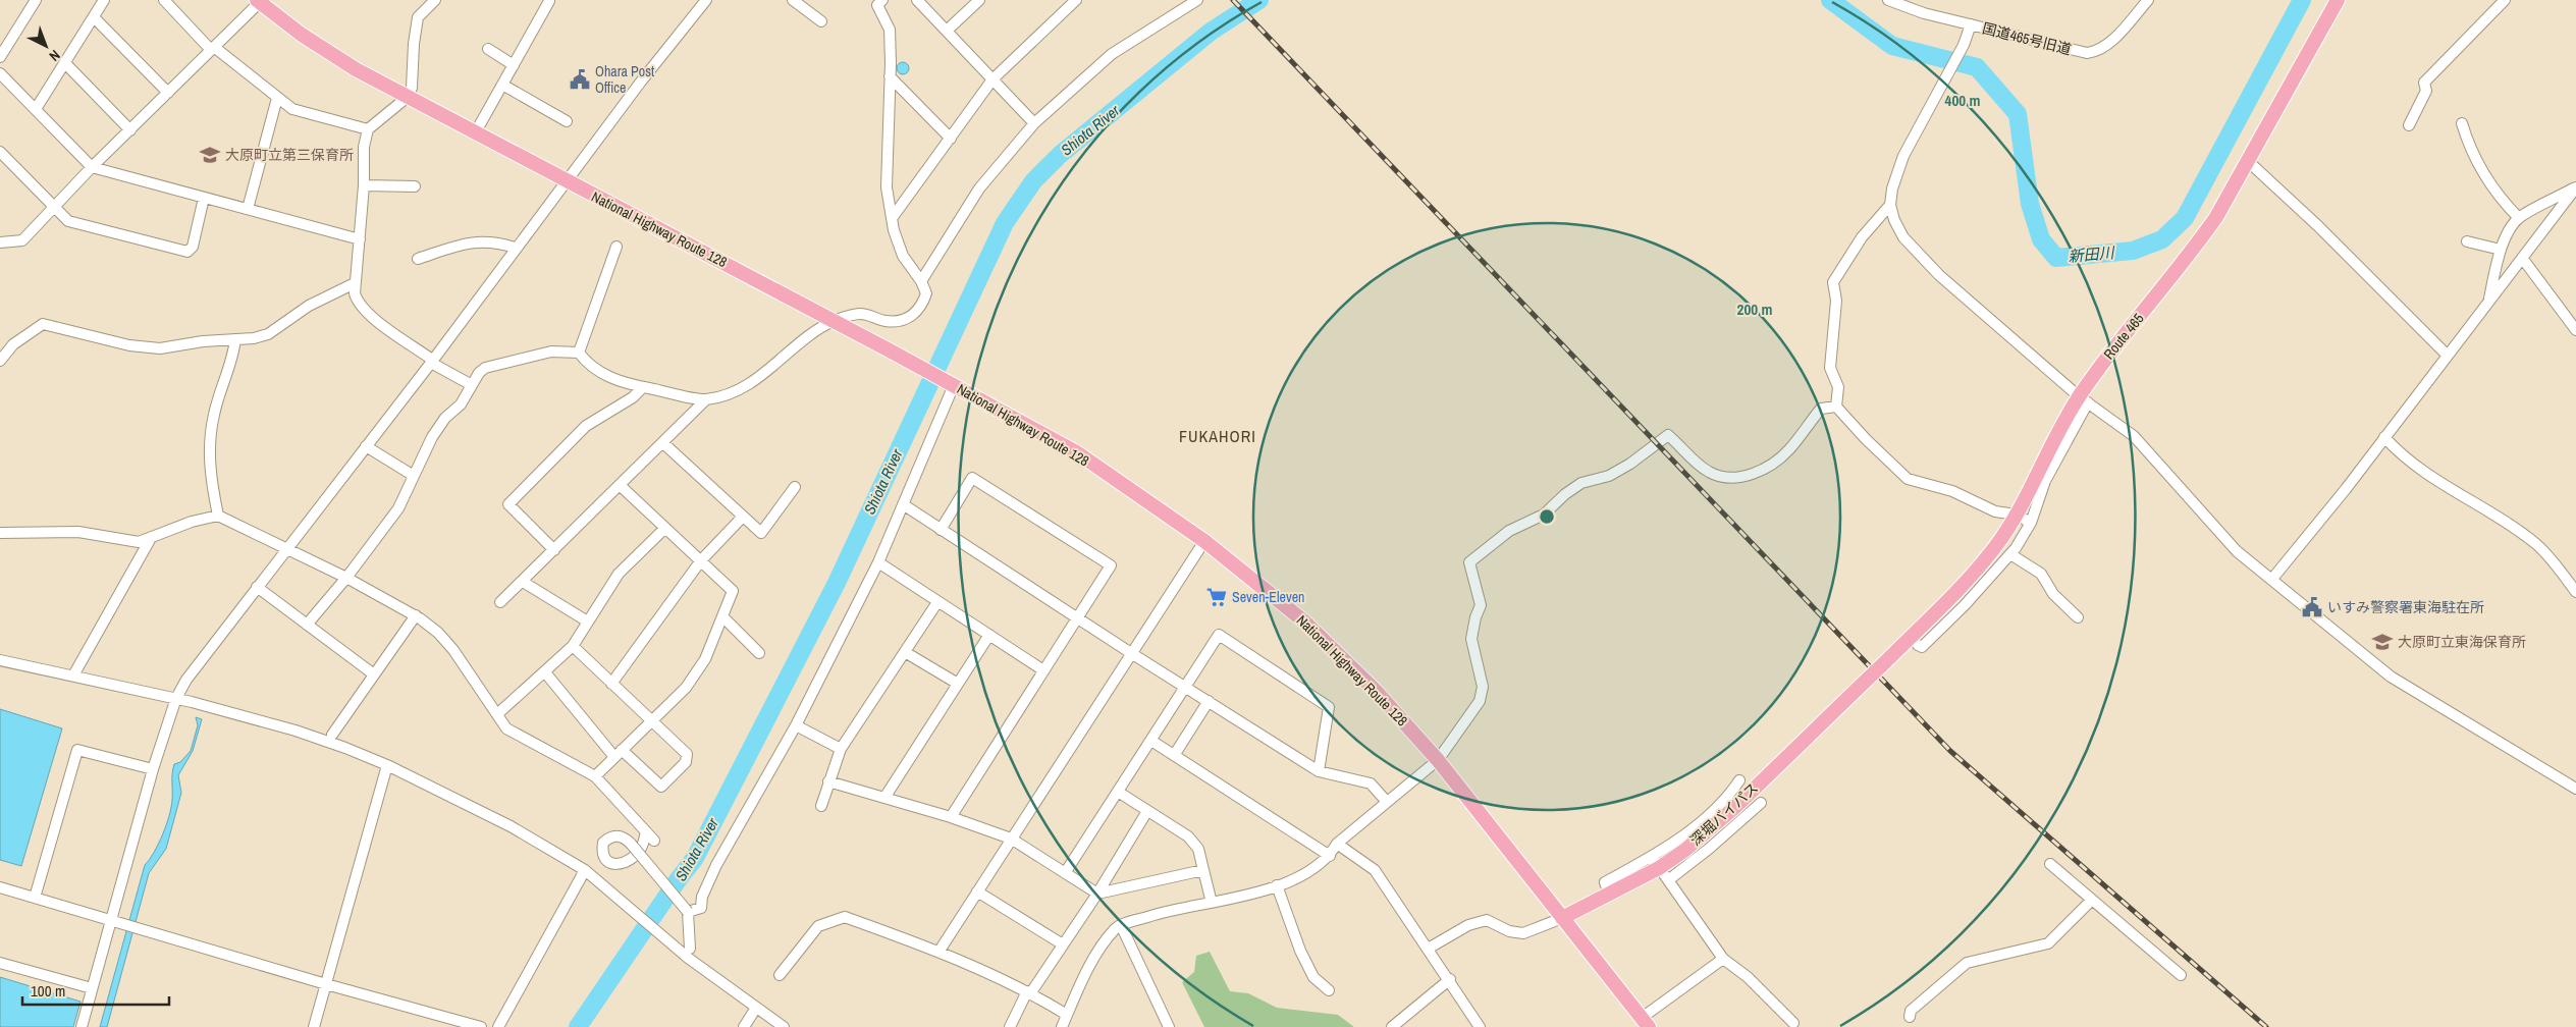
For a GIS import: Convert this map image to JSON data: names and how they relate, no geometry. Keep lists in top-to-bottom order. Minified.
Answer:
{"streets":{"highway":["National Highway Route 128","Route 465","深堀バイパス"],"street":["国道465号旧道"]},"crossings":[["National Highway Route 128","深堀バイパス"],["Route 465","深堀バイパス"]],"districts":["FUKAHORI"],"water":["Shiota River","新田川"],"places":{"public building":["Ohara Post Office","いすみ警察署東海駐在所"],"school or university":["大原町立第三保育所","大原町立東海保育所"],"supermarket":["Seven-Eleven"]},"scale_bar":"100 m","north":"bottom right","rings":["400 m","200 m"]}
